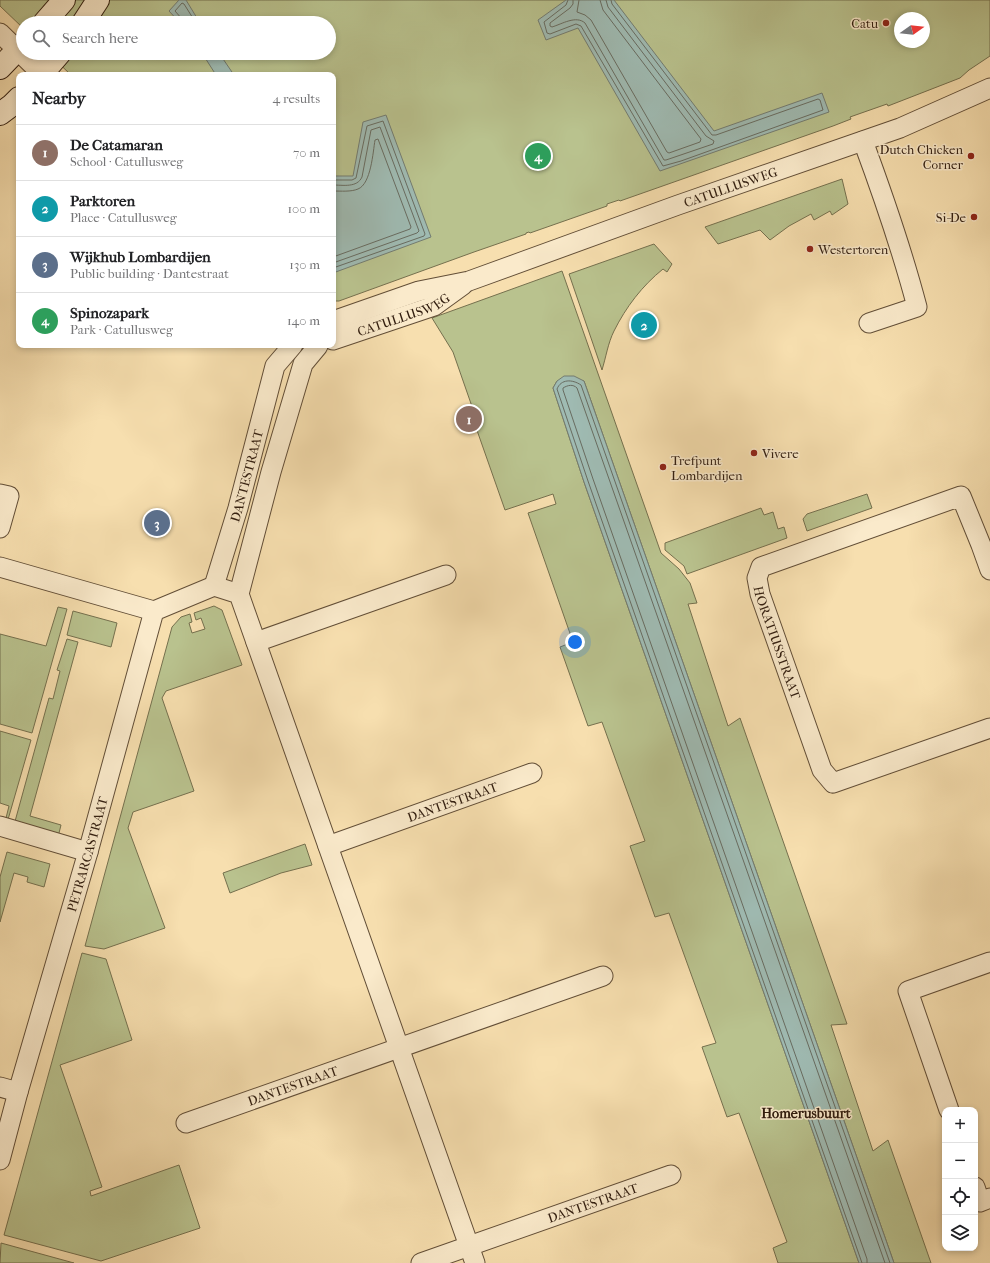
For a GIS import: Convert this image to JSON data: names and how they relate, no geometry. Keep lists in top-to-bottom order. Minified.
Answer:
{"streets":{"street":["CATULLUSWEG","DANTESTRAAT","HORATIUSSTRAAT","PETRARCASTRAAT"]},"districts":["Homerusbuurt"],"places":["Catu","Dutch Chicken Corner","Si-De","Westertoren","Vivere","Trefpunt Lombardijen"],"north":"right","page":{"search":"Search here","heading":["Nearby","4 results"],"list":[{"mark":"1","name":"De Catamaran","note":"School · Catullusweg","value":"70 m"},{"mark":"2","name":"Parktoren","note":"Place · Catullusweg","value":"100 m"},{"mark":"3","name":"Wijkhub Lombardijen","note":"Public building · Dantestraat","value":"130 m"},{"mark":"4","name":"Spinozapark","note":"Park · Catullusweg","value":"140 m"}],"pins":["4","2","1","3"],"map_buttons":["+","−"]}}
